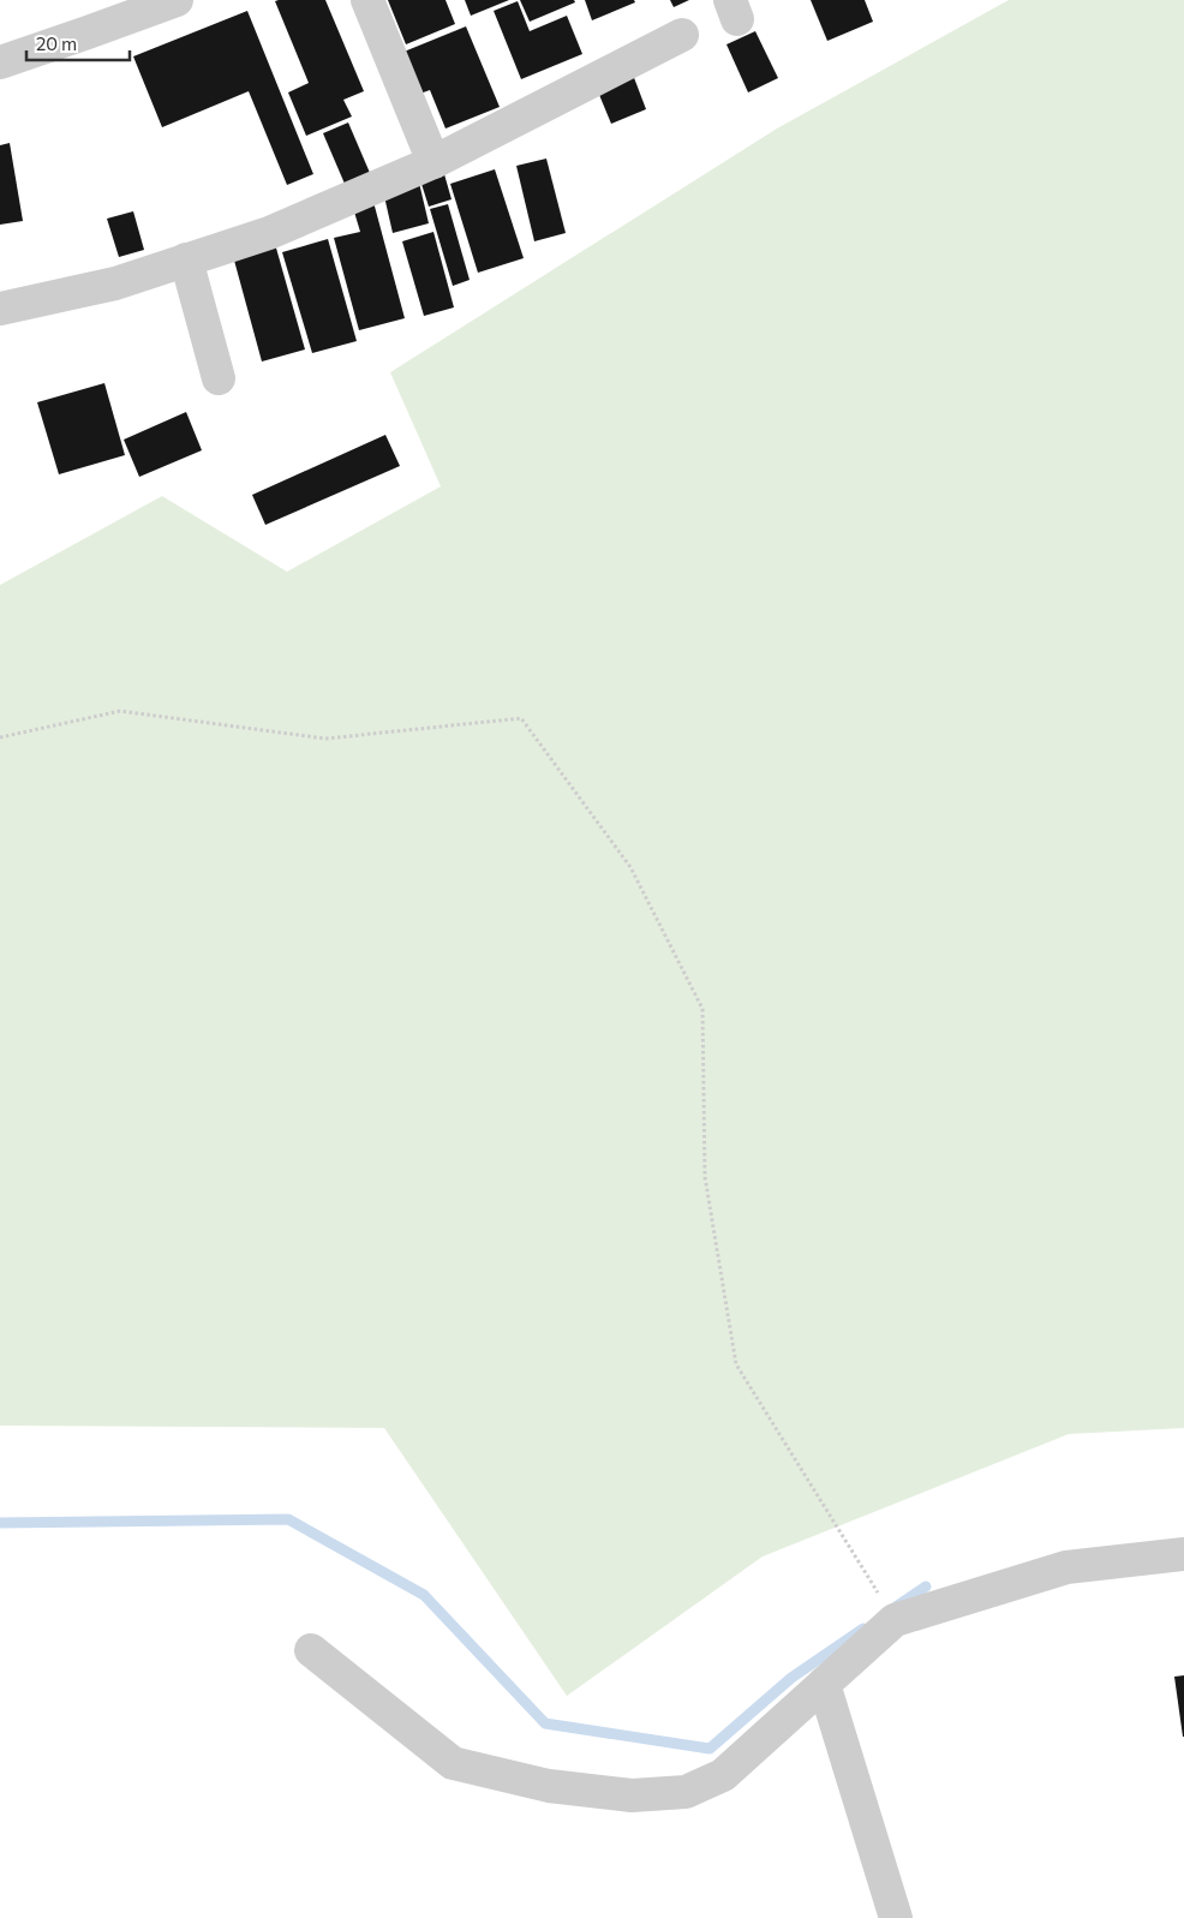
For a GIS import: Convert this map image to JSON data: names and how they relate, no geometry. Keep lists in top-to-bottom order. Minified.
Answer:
{"scale_bar":"20 m"}
